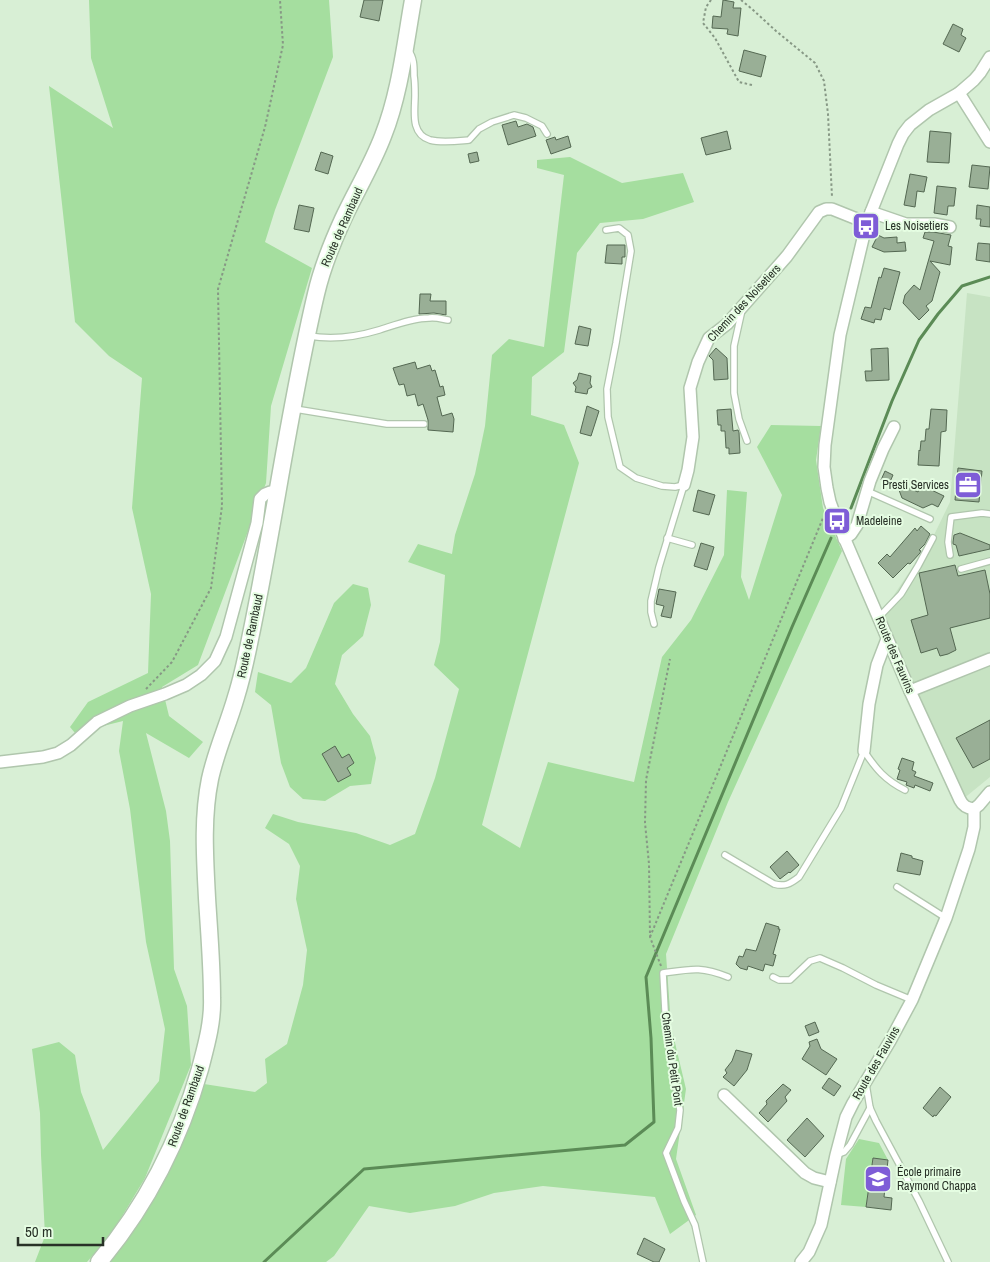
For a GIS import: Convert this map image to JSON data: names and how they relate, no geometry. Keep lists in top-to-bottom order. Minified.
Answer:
{"streets":{"street":["Route de Rambaud","Chemin des Noisetiers","Route des Fauvins"],"lane":["Chemin du Petit Pont"]},"places":{"bus stop":["Les Noisetiers","Madeleine"],"office":["Presti Services"],"school or university":["École primaire Raymond Chappa"]},"scale_bar":"50 m"}
